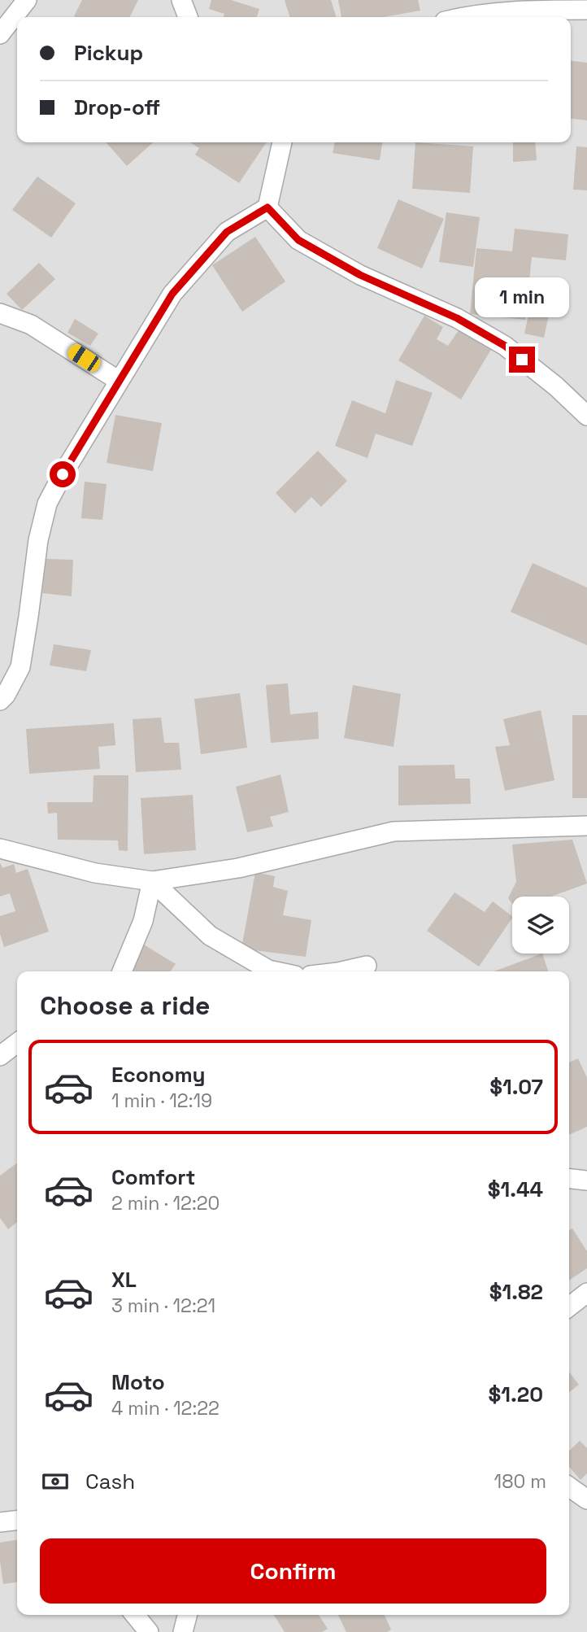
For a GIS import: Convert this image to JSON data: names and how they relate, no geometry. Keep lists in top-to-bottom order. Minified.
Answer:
{"page":{"banner":["Pickup","Drop-off"],"bubble":"1 min","heading":"Choose a ride","list":[{"name":"Economy","note":"1 min · 12:19","value":"$1.07"},{"name":"Comfort","note":"2 min · 12:20","value":"$1.44"},{"name":"XL","note":"3 min · 12:21","value":"$1.82"},{"name":"Moto","note":"4 min · 12:22","value":"$1.20"}],"pay":["Cash","180 m"],"buttons":"Confirm"}}
